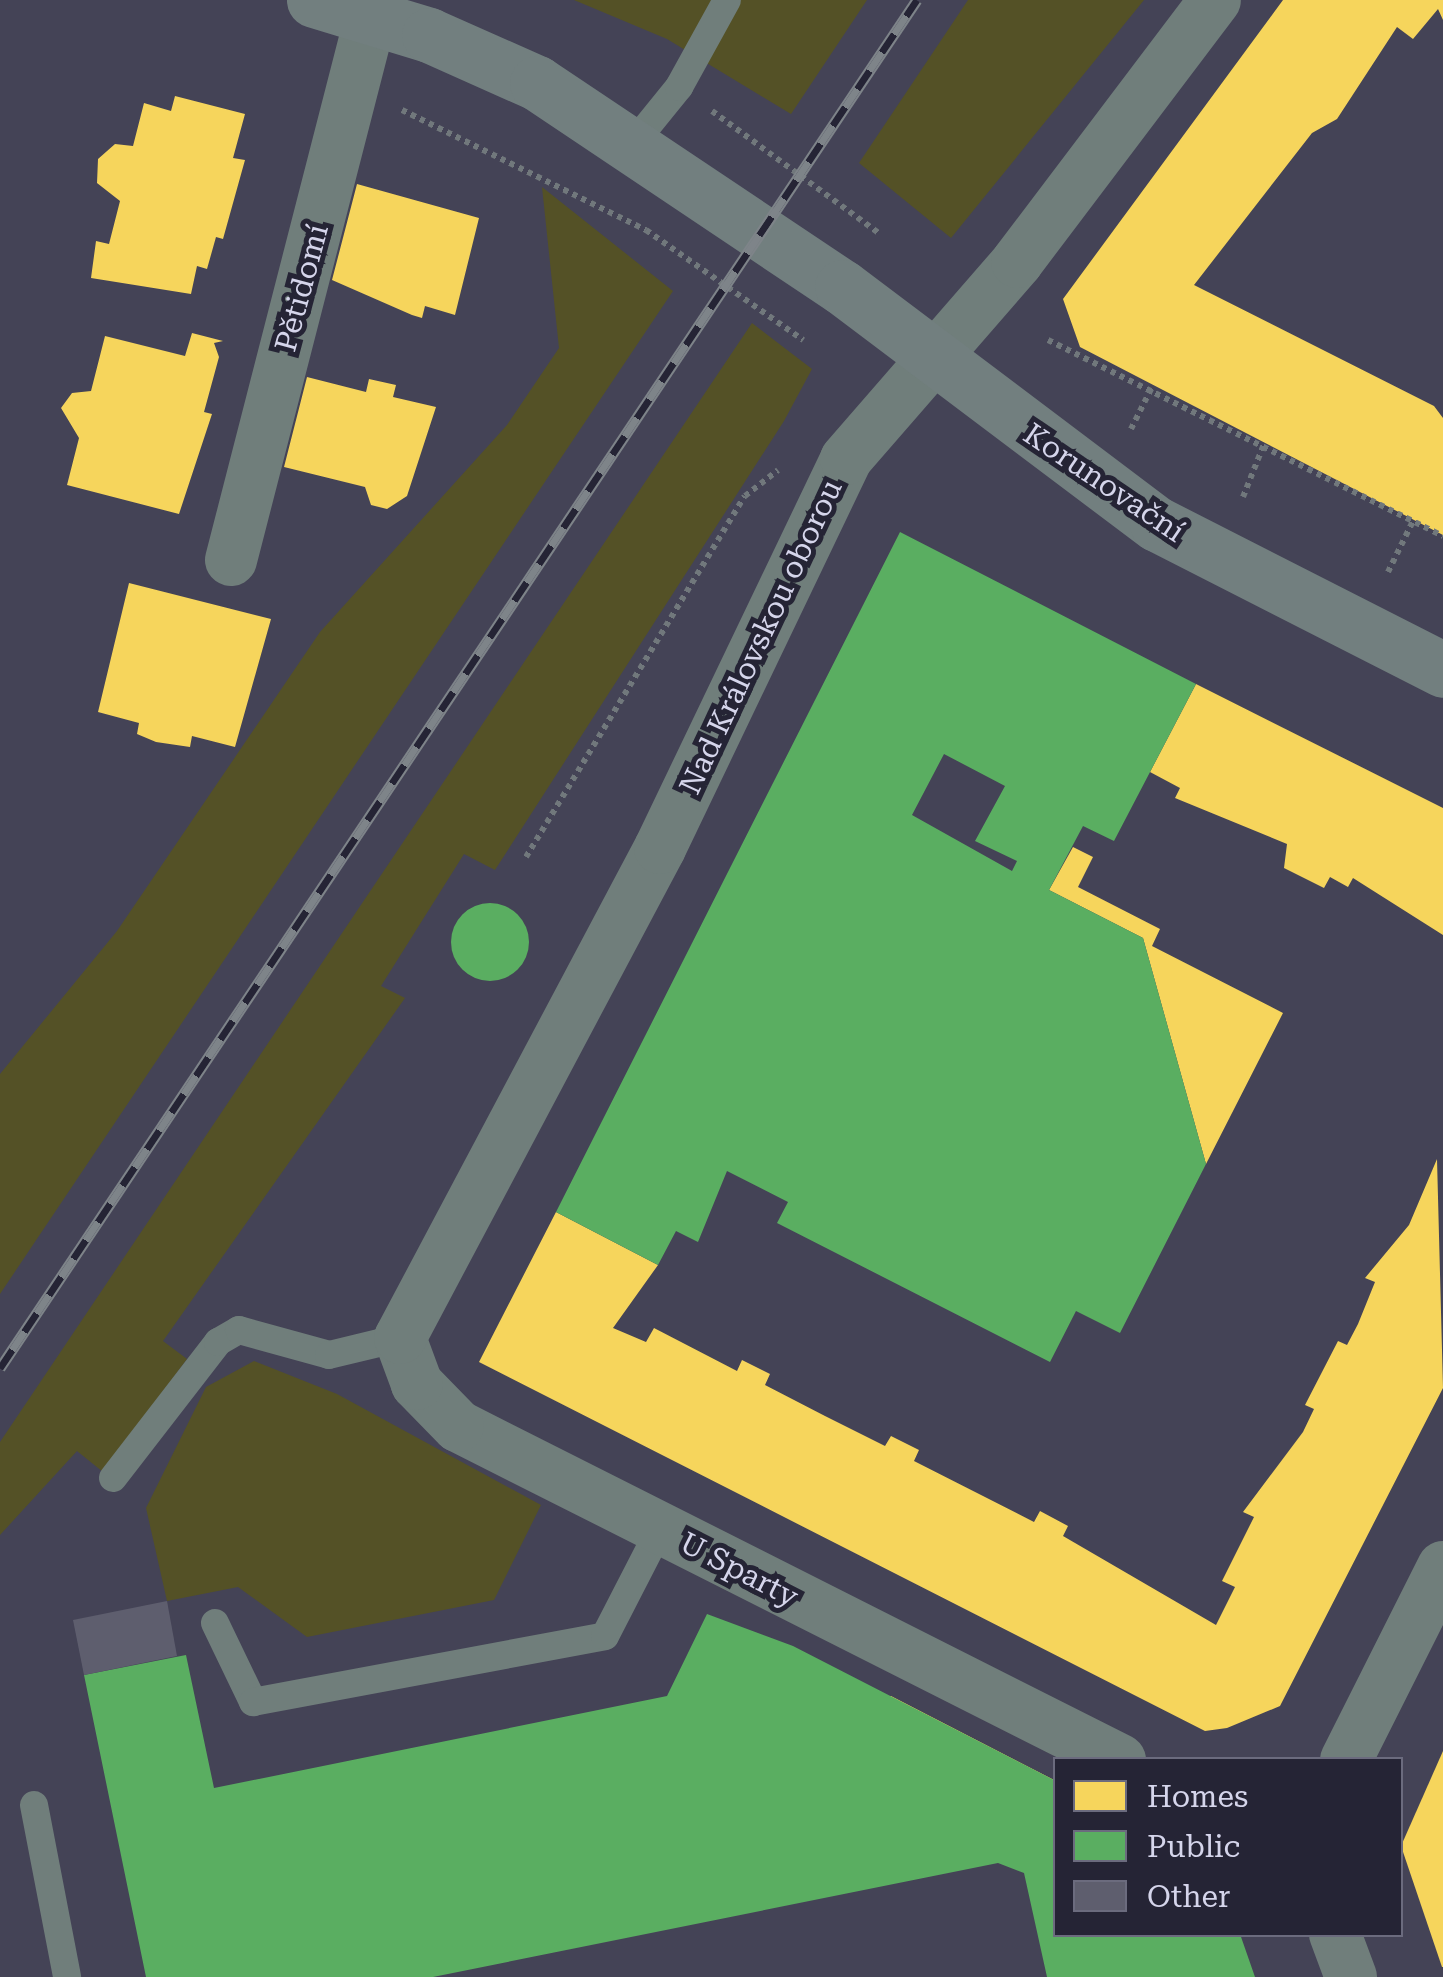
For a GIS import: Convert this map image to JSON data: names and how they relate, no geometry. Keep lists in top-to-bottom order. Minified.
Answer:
{"streets":{"main road":["Korunovační"],"street":["Pětidomí","Nad Královskou oborou","U Sparty"]},"crossings":[["Pětidomí","Korunovační"],["Korunovační","Nad Královskou oborou"],["Nad Královskou oborou","U Sparty"]],"legend":["Homes","Public","Other"]}
